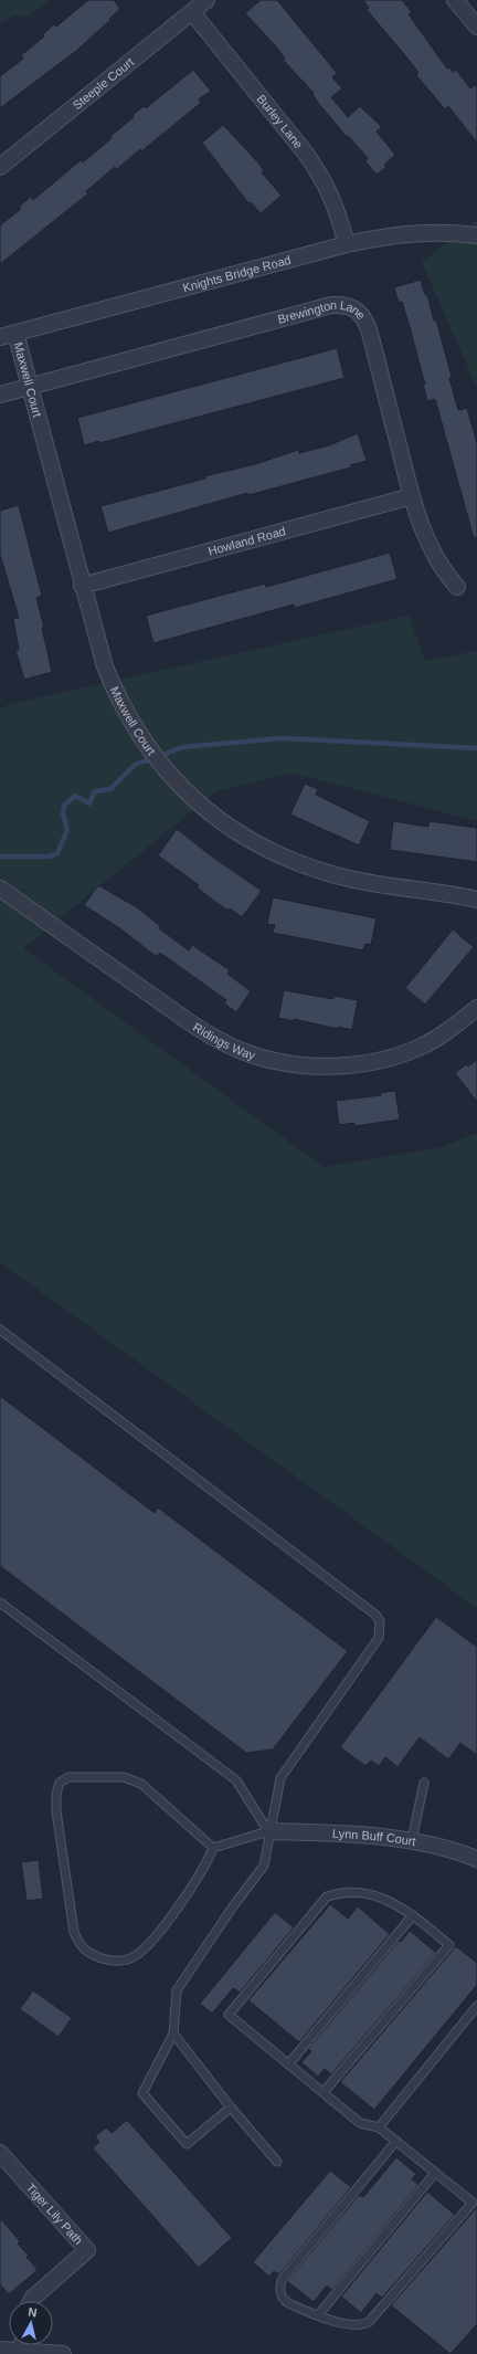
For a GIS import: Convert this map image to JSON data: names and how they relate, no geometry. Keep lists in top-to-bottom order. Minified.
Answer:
{"streets":{"street":["Steeple Court","Burley Lane","Knights Bridge Road","Brewington Lane","Maxwell Court","Howland Road","Ridings Way","Lynn Buff Court","Tiger Lily Path"]},"crossings":[["Steeple Court","Burley Lane"],["Burley Lane","Knights Bridge Road"],["Knights Bridge Road","Maxwell Court"],["Brewington Lane","Maxwell Court"],["Brewington Lane","Howland Road"],["Maxwell Court","Howland Road"]],"north":"top"}
